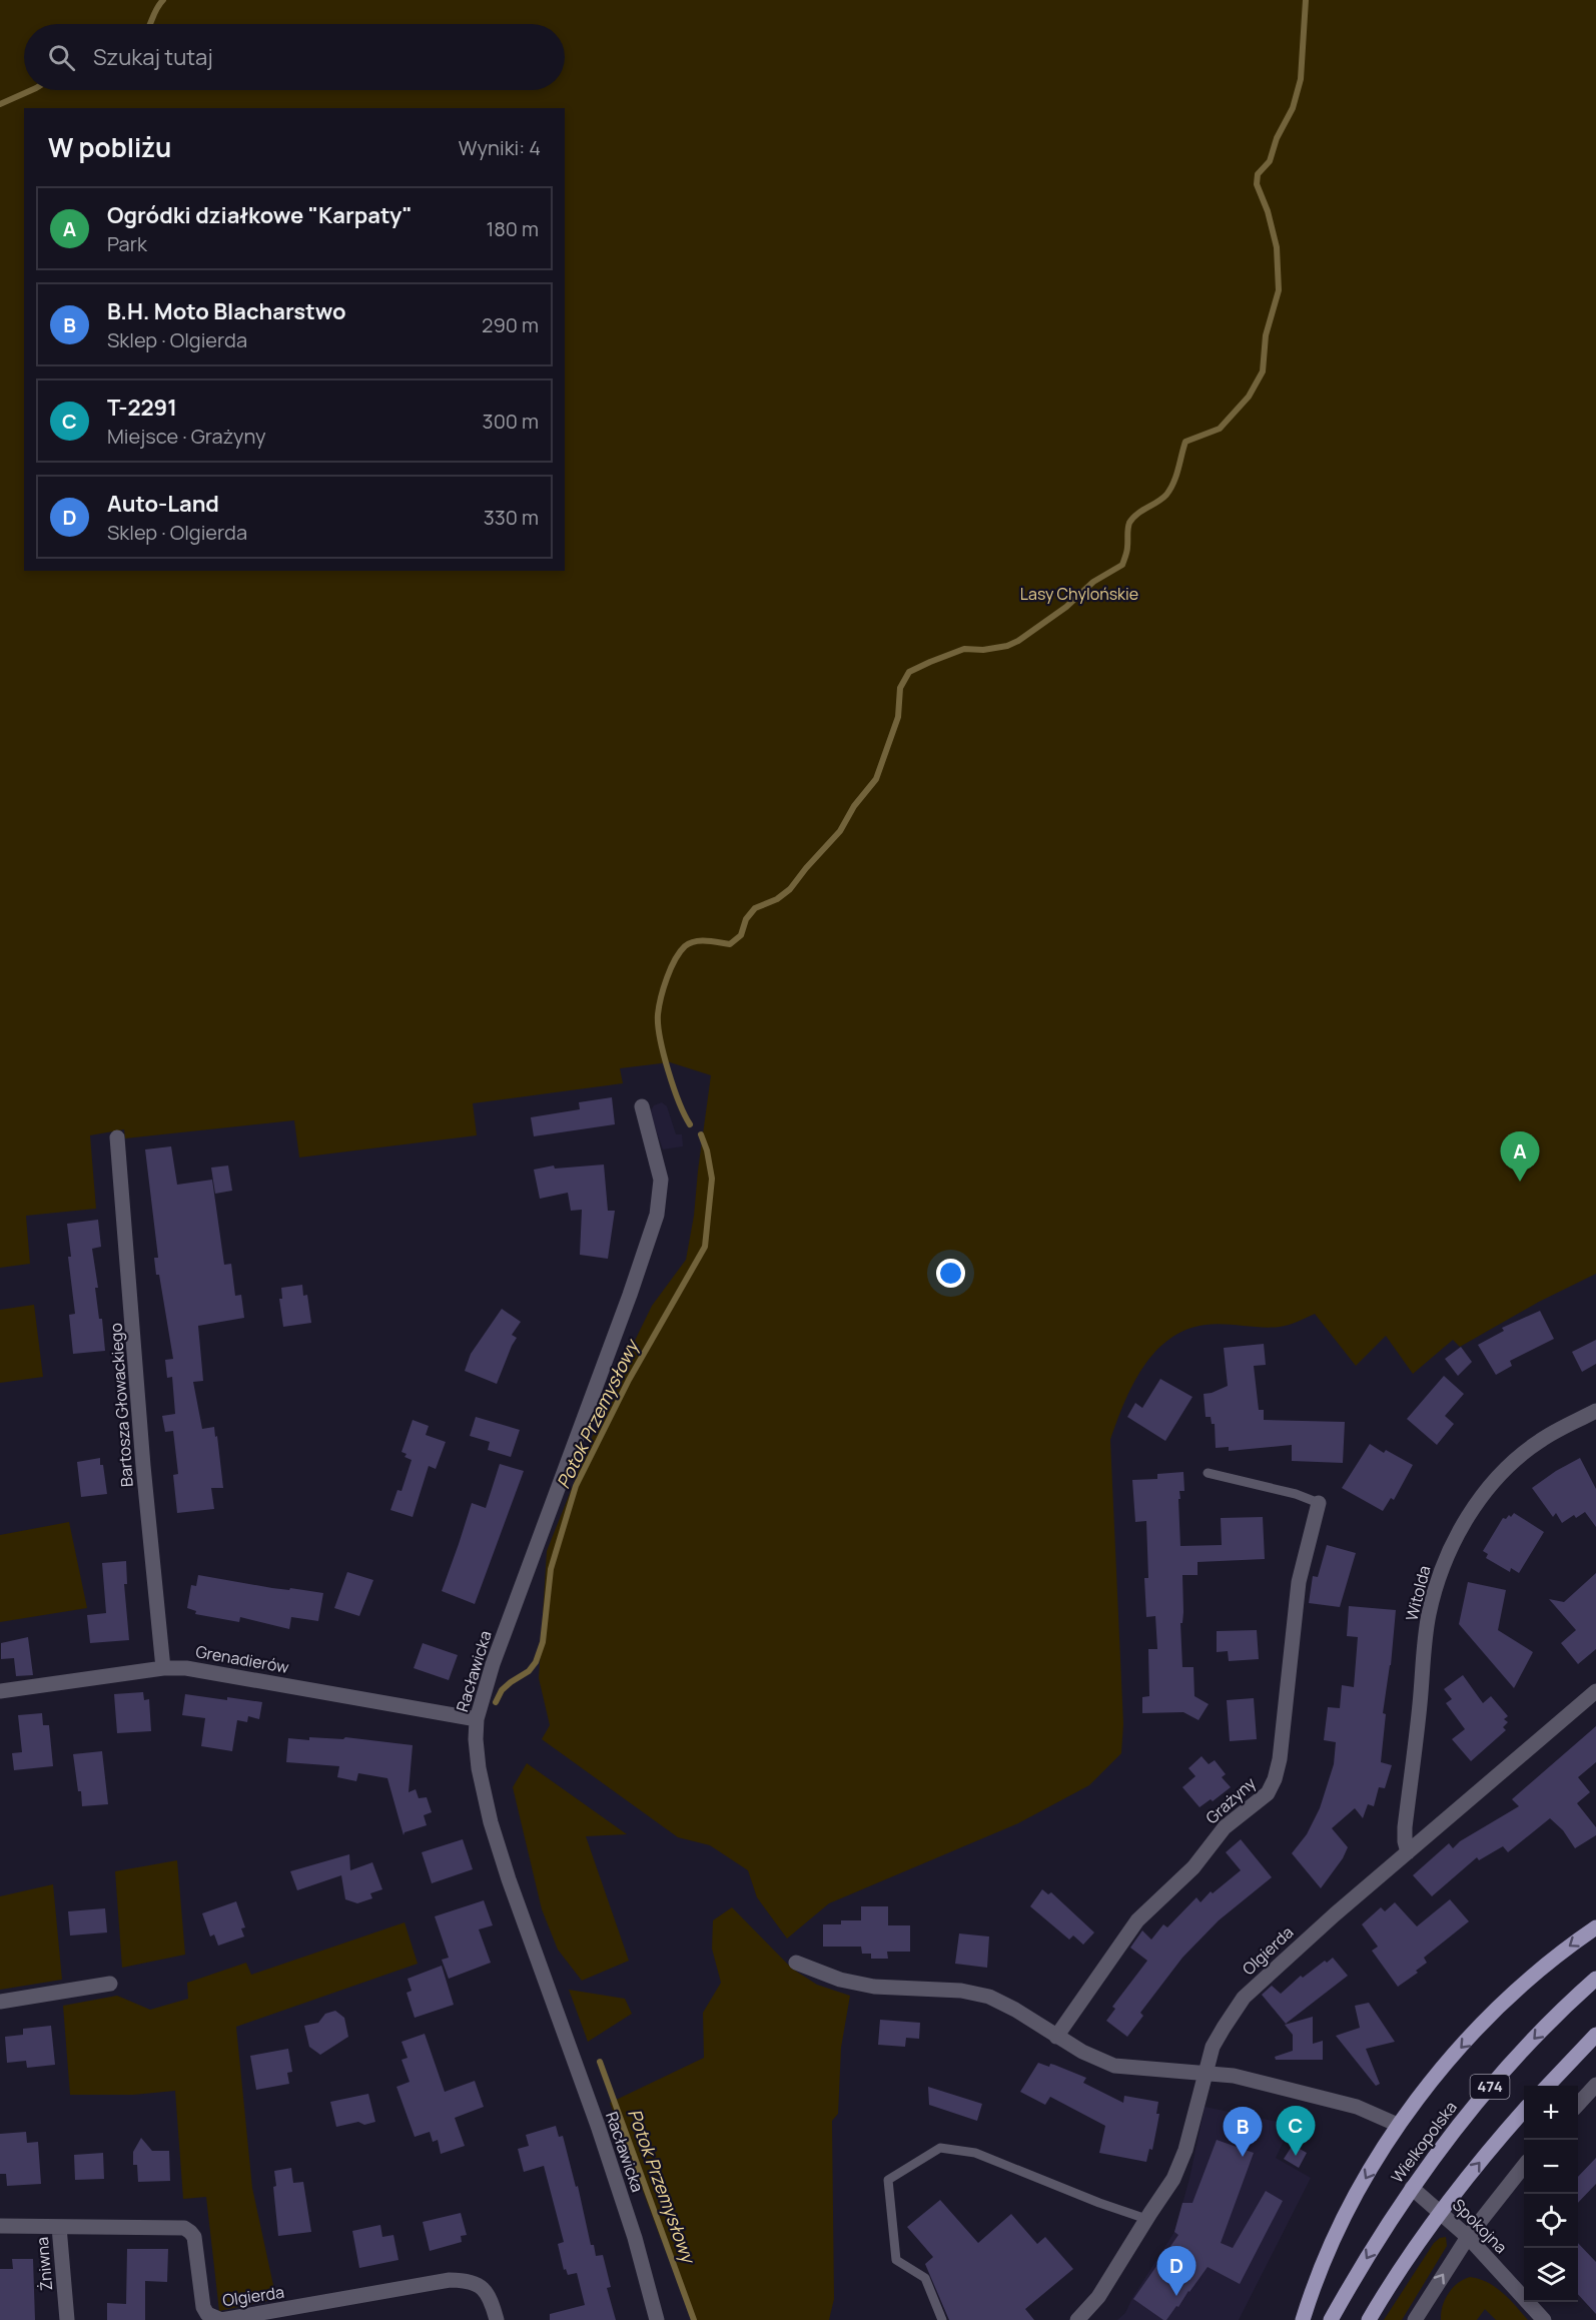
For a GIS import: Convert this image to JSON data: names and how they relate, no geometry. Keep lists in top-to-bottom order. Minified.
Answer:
{"streets":{"main road":["474","Wielkopolska"],"street":["Bartosza Głowackiego","Witolda","Grenadierów","Racławicka","Grażyny","Olgierda","Spokojna","Żniwna"]},"crossings":[["Bartosza Głowackiego","Grenadierów"],["Witolda","Olgierda"],["Grenadierów","Racławicka"],["Olgierda","Żniwna"],["474","Spokojna"],["Wielkopolska","Spokojna"]],"water":["Potok Przemysłowy"],"parks":["Lasy Chylońskie"],"page":{"search":"Szukaj tutaj","heading":["W pobliżu","Wyniki: 4"],"list":[{"mark":"A","name":"Ogródki działkowe \"Karpaty\"","note":"Park","value":"180 m"},{"mark":"B","name":"B.H. Moto Blacharstwo","note":"Sklep · Olgierda","value":"290 m"},{"mark":"C","name":"T-2291","note":"Miejsce · Grażyny","value":"300 m"},{"mark":"D","name":"Auto-Land","note":"Sklep · Olgierda","value":"330 m"}],"pins":["A","C","B","D"],"map_buttons":["+","−"]}}
